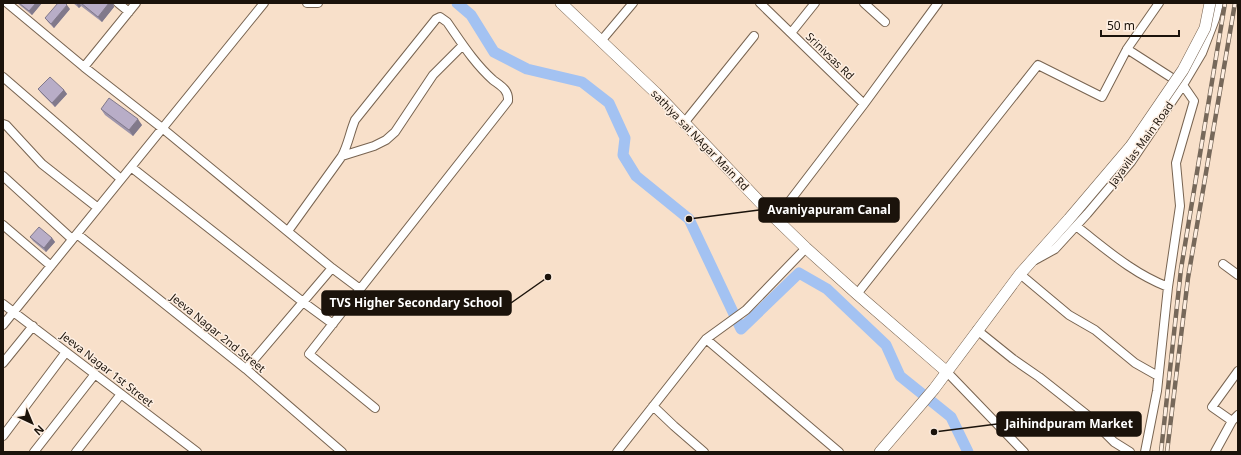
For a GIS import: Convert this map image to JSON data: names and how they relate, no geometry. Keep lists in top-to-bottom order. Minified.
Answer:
{"streets":{"street":["Srinivsas Rd","sathiya sai NAgar Main Rd","Jayavilas Main Road","Jeeva Nagar 2nd Street","Jeeva Nagar 1st Street"]},"crossings":[["sathiya sai NAgar Main Rd","Jayavilas Main Road"]],"places":["Avaniyapuram Canal","TVS Higher Secondary School","Jaihindpuram Market"],"scale_bar":"50 m","north":"bottom right"}
